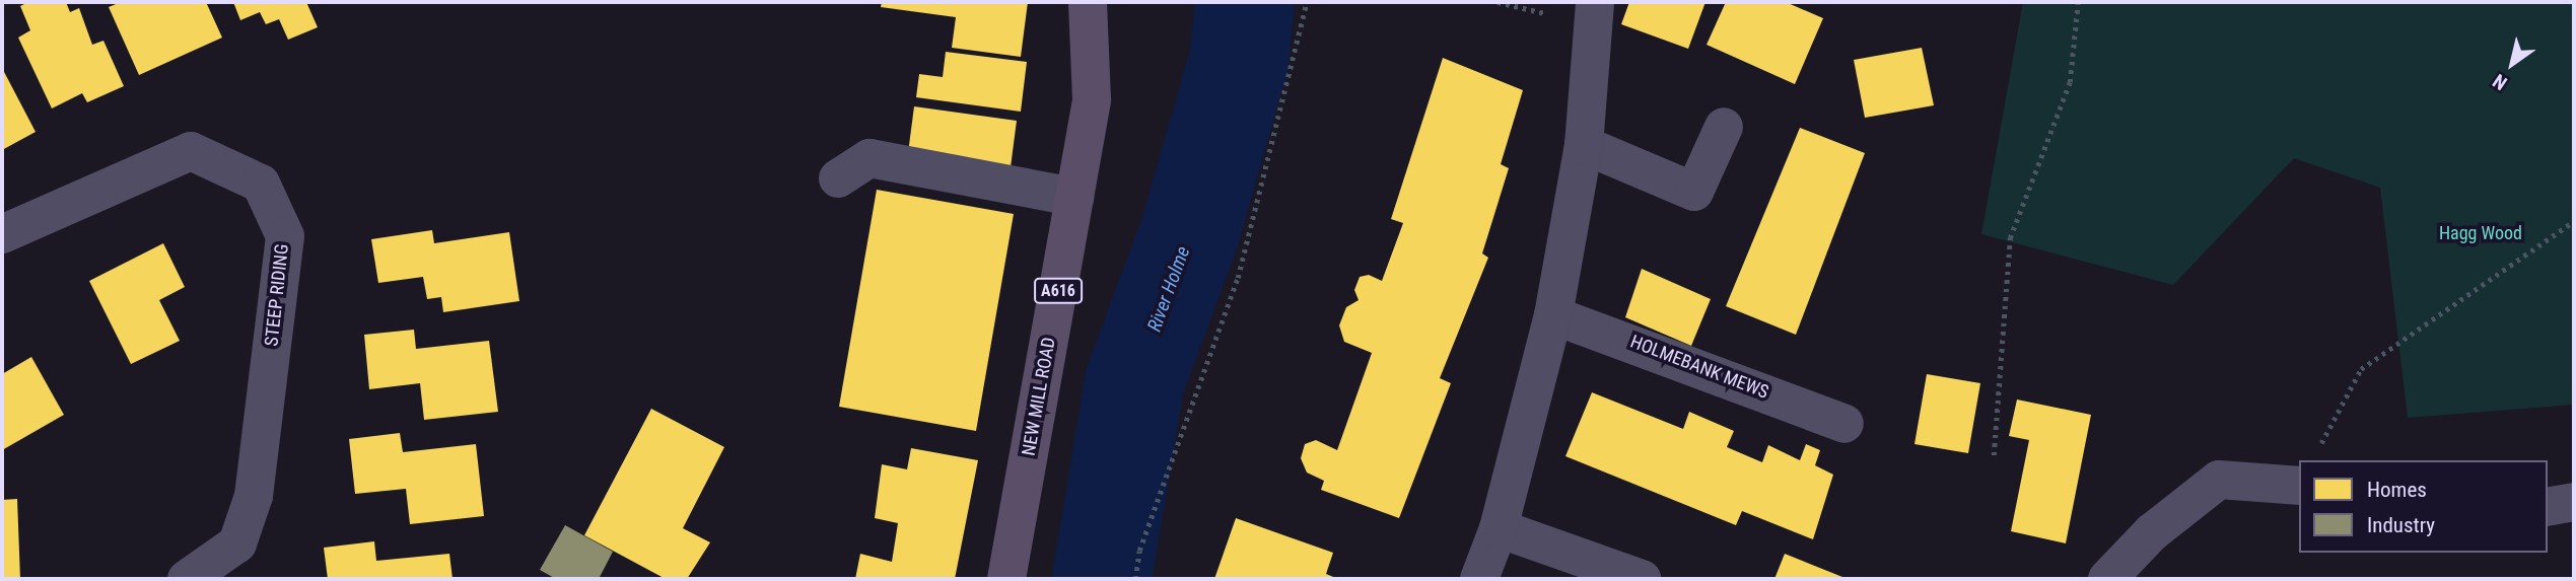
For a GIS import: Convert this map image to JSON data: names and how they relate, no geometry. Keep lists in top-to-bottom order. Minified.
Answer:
{"streets":{"main road":["A616","NEW MILL ROAD"],"street":["STEEP RIDING","HOLMEBANK MEWS"]},"water":["River Holme"],"parks":["Hagg Wood"],"legend":["Homes","Industry"],"north":"bottom left"}
